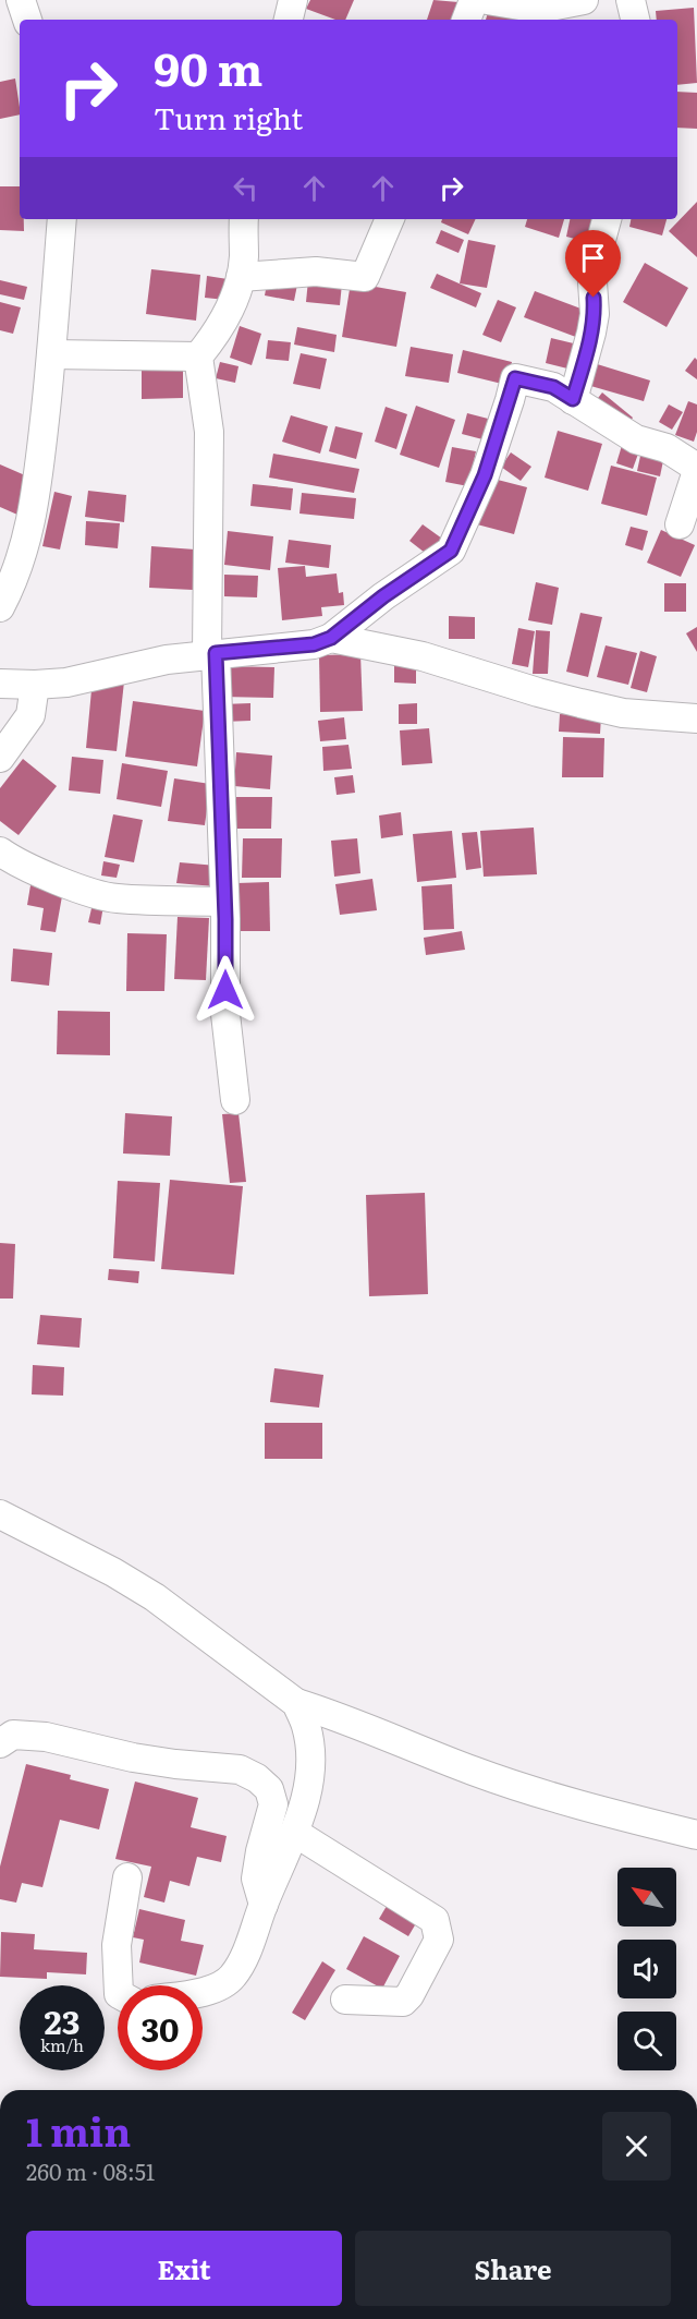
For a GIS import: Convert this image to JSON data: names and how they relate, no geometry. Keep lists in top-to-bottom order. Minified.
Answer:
{"north":"top left","page":{"turn":["90 m","Turn right"],"speed":"23 km/h","limit":"30","heading":["1 min","260 m · 08:51"],"buttons":["Exit","Share"]}}
